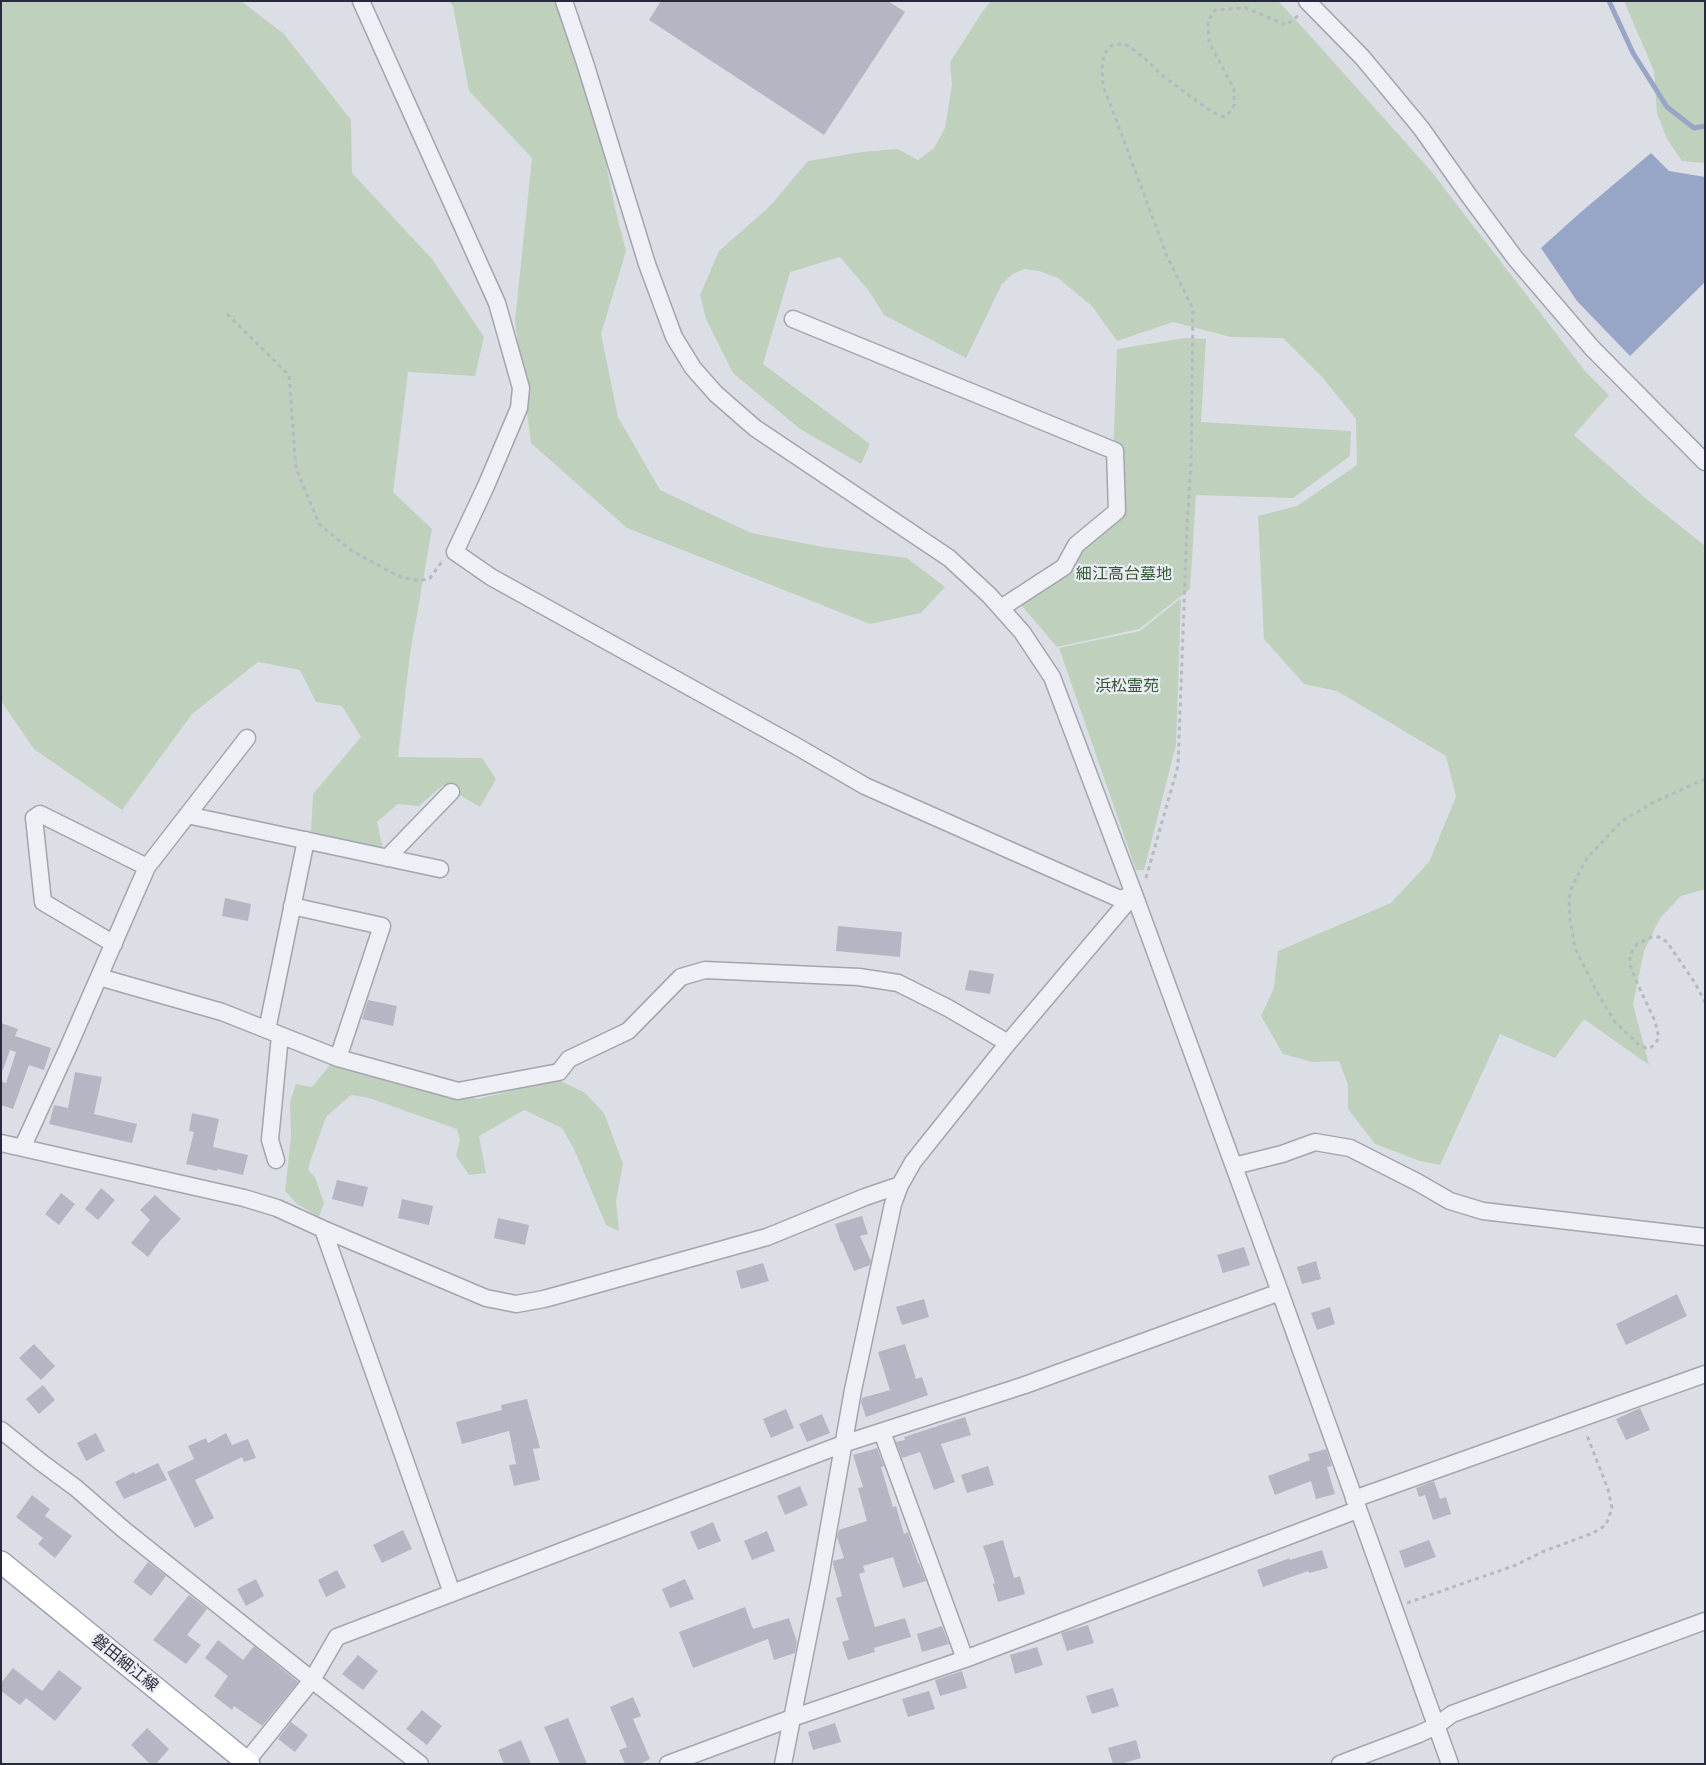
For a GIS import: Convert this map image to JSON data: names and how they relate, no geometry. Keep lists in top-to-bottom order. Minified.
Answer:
{"streets":{"main road":["磐田細江線"]},"parks":["細江高台墓地","浜松霊苑"]}
